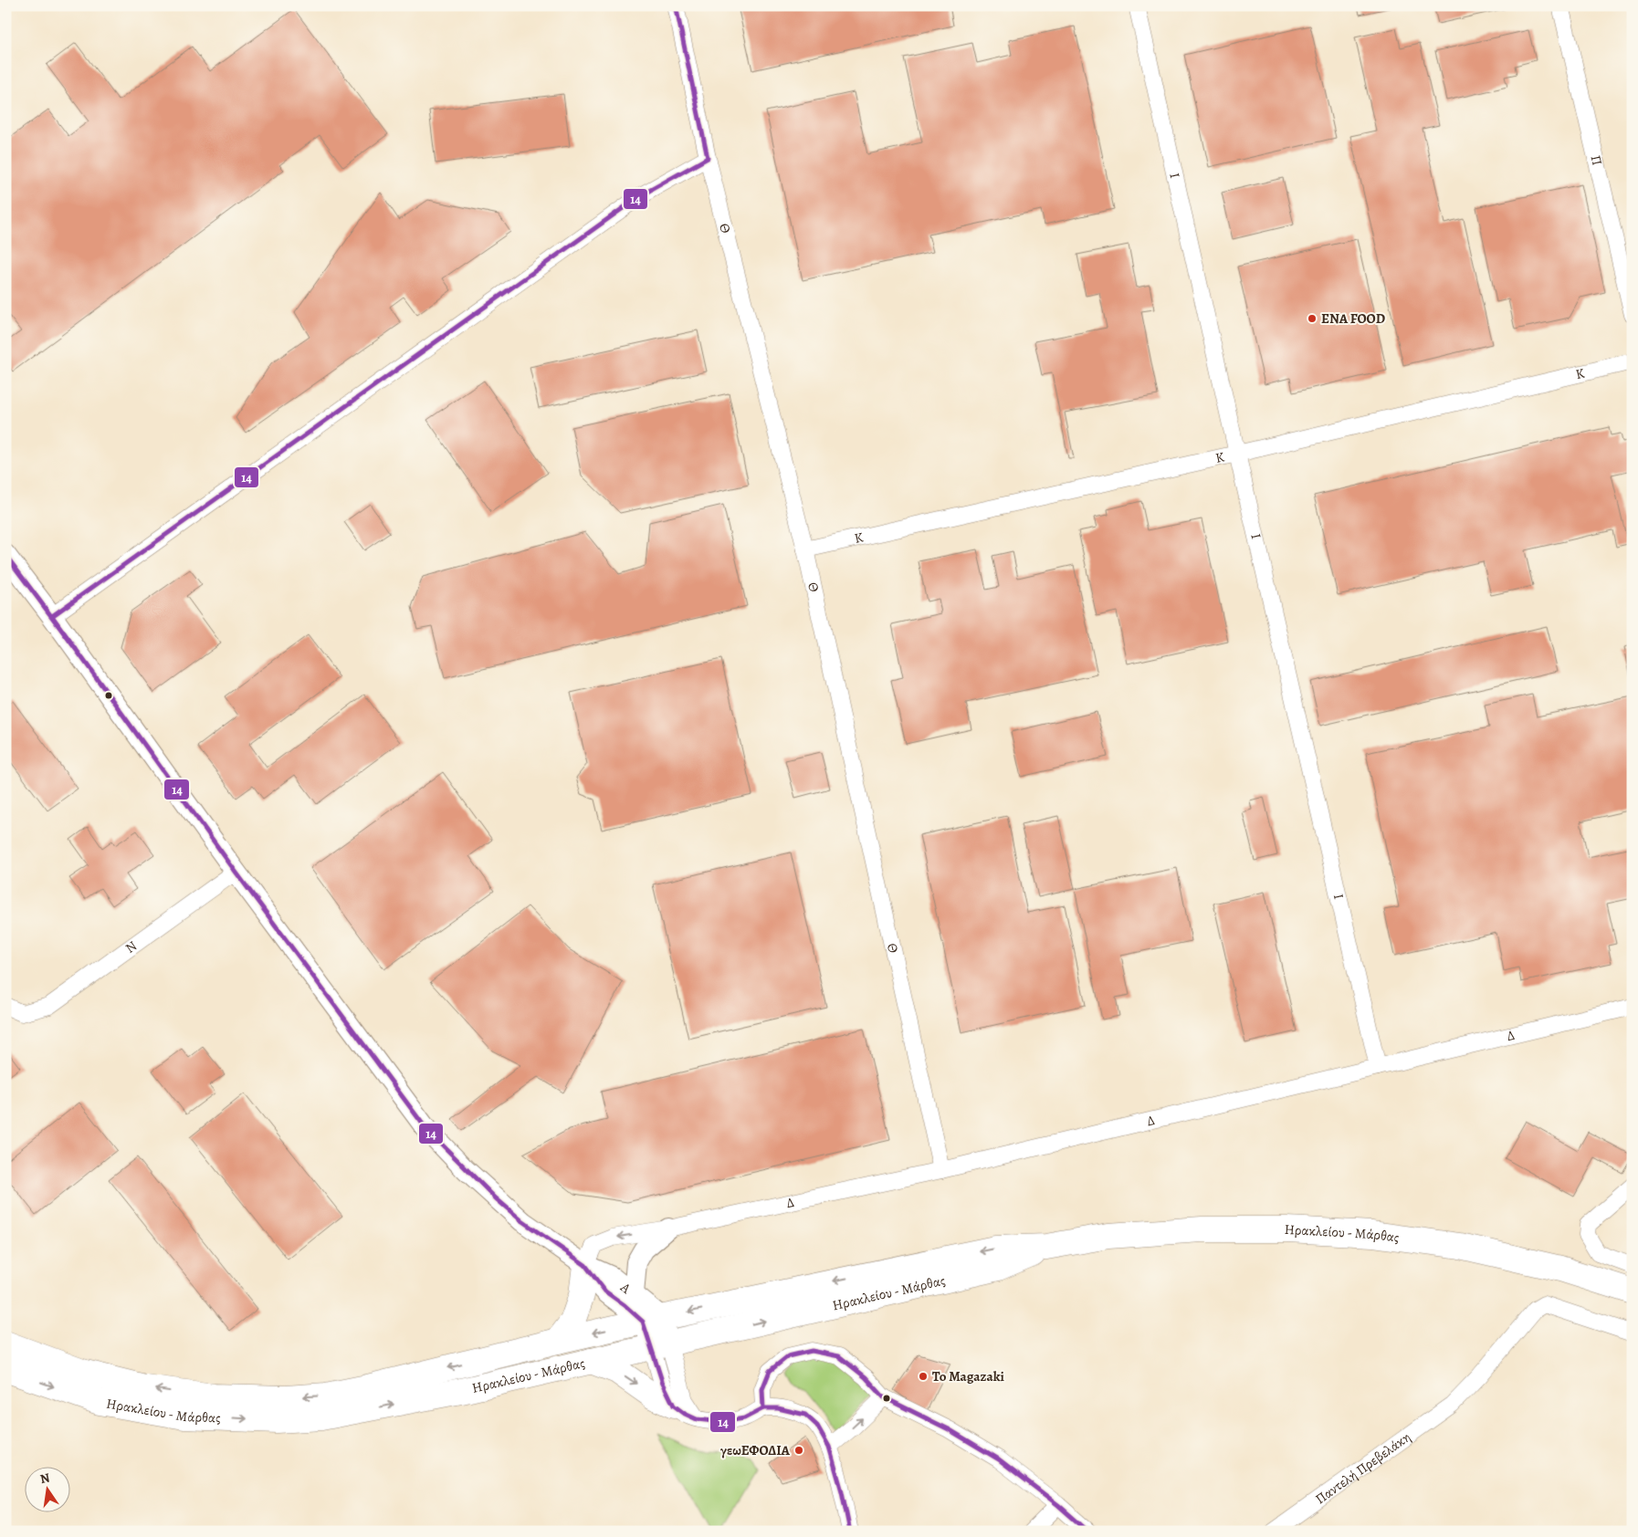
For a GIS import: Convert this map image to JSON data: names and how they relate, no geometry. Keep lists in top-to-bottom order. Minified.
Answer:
{"streets":{"main road":["Ηρακλείου - Μάρθας"],"street":["Π","Ι","Θ","Κ","Ν","Δ","Α","Παντελή Πρεβελάκη"]},"crossings":[["Ι","Κ"],["Ι","Δ"],["Θ","Κ"],["Θ","Δ"],["Ν","Α"],["Δ","Α"],["Ηρακλείου - Μάρθας","Α"]],"places":["ENA FOOD","To Magazaki","γεωΕΦΟΔΙΑ"],"lines":["transit line 14"],"north":"top"}
